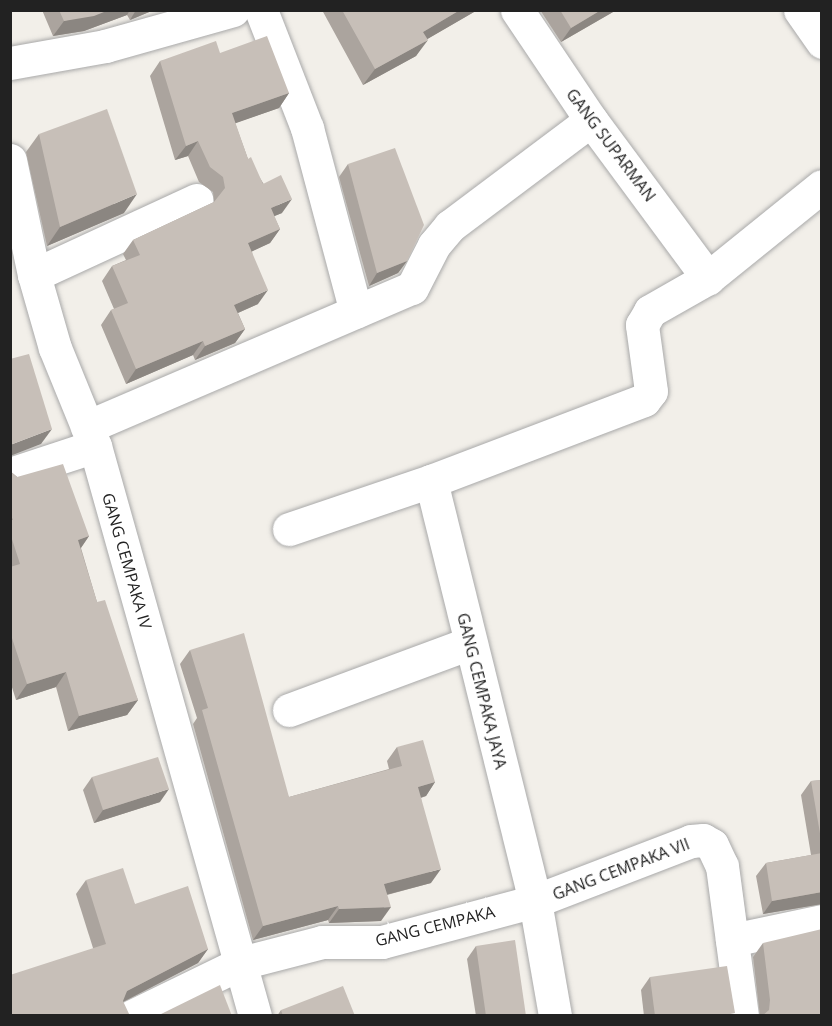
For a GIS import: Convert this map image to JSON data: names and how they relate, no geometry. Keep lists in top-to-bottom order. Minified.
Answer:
{"streets":{"street":["GANG SUPARMAN","GANG CEMPAKA IV","GANG CEMPAKA JAYA","GANG CEMPAKA VII","GANG CEMPAKA"]},"crossings":[["GANG CEMPAKA IV","GANG CEMPAKA"],["GANG CEMPAKA JAYA","GANG CEMPAKA VII"],["GANG CEMPAKA JAYA","GANG CEMPAKA"],["GANG CEMPAKA VII","GANG CEMPAKA"]]}
